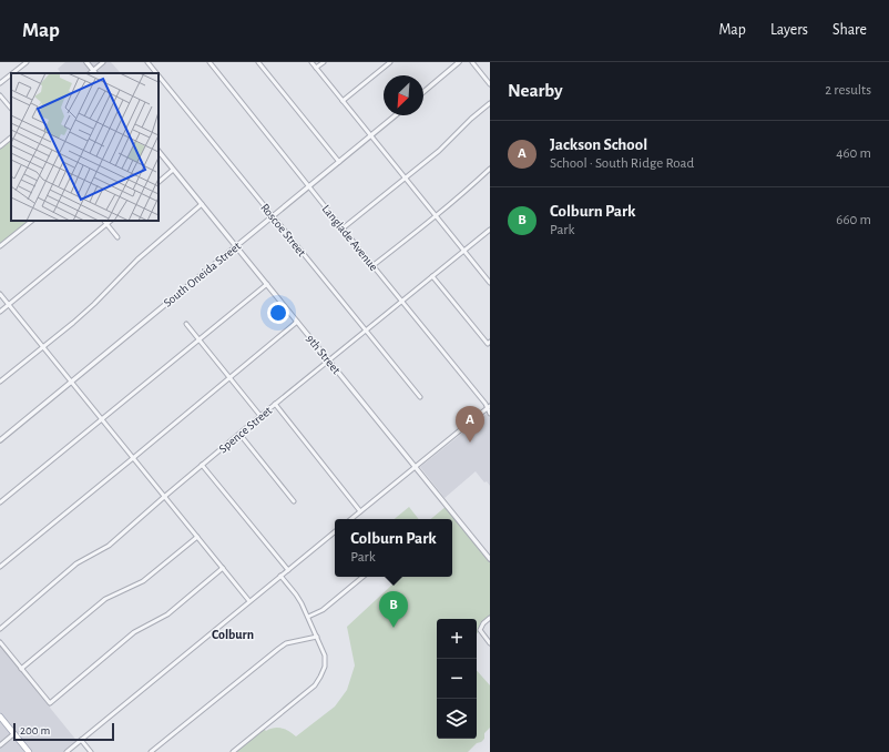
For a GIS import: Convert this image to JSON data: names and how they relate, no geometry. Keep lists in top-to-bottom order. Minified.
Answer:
{"streets":{"street":["Roscoe Street","Langlade Avenue","South Oneida Street","9th Street","Spence Street"]},"crossings":[["Roscoe Street","South Oneida Street"],["Roscoe Street","Spence Street"],["Langlade Avenue","South Oneida Street"],["Langlade Avenue","Spence Street"],["South Oneida Street","9th Street"],["9th Street","Spence Street"]],"districts":["Colburn"],"scale_bar":"200 m","north":"bottom left","page":{"header":"Map","nav":["Map","Layers","Share"],"heading":["Nearby","2 results"],"list":[{"mark":"A","name":"Jackson School","note":"School · South Ridge Road","value":"460 m"},{"mark":"B","name":"Colburn Park","note":"Park","value":"660 m"}],"pins":["A","B"],"popup":["Colburn Park","Park"],"map_buttons":["+","−"],"scale":"200 m"}}
